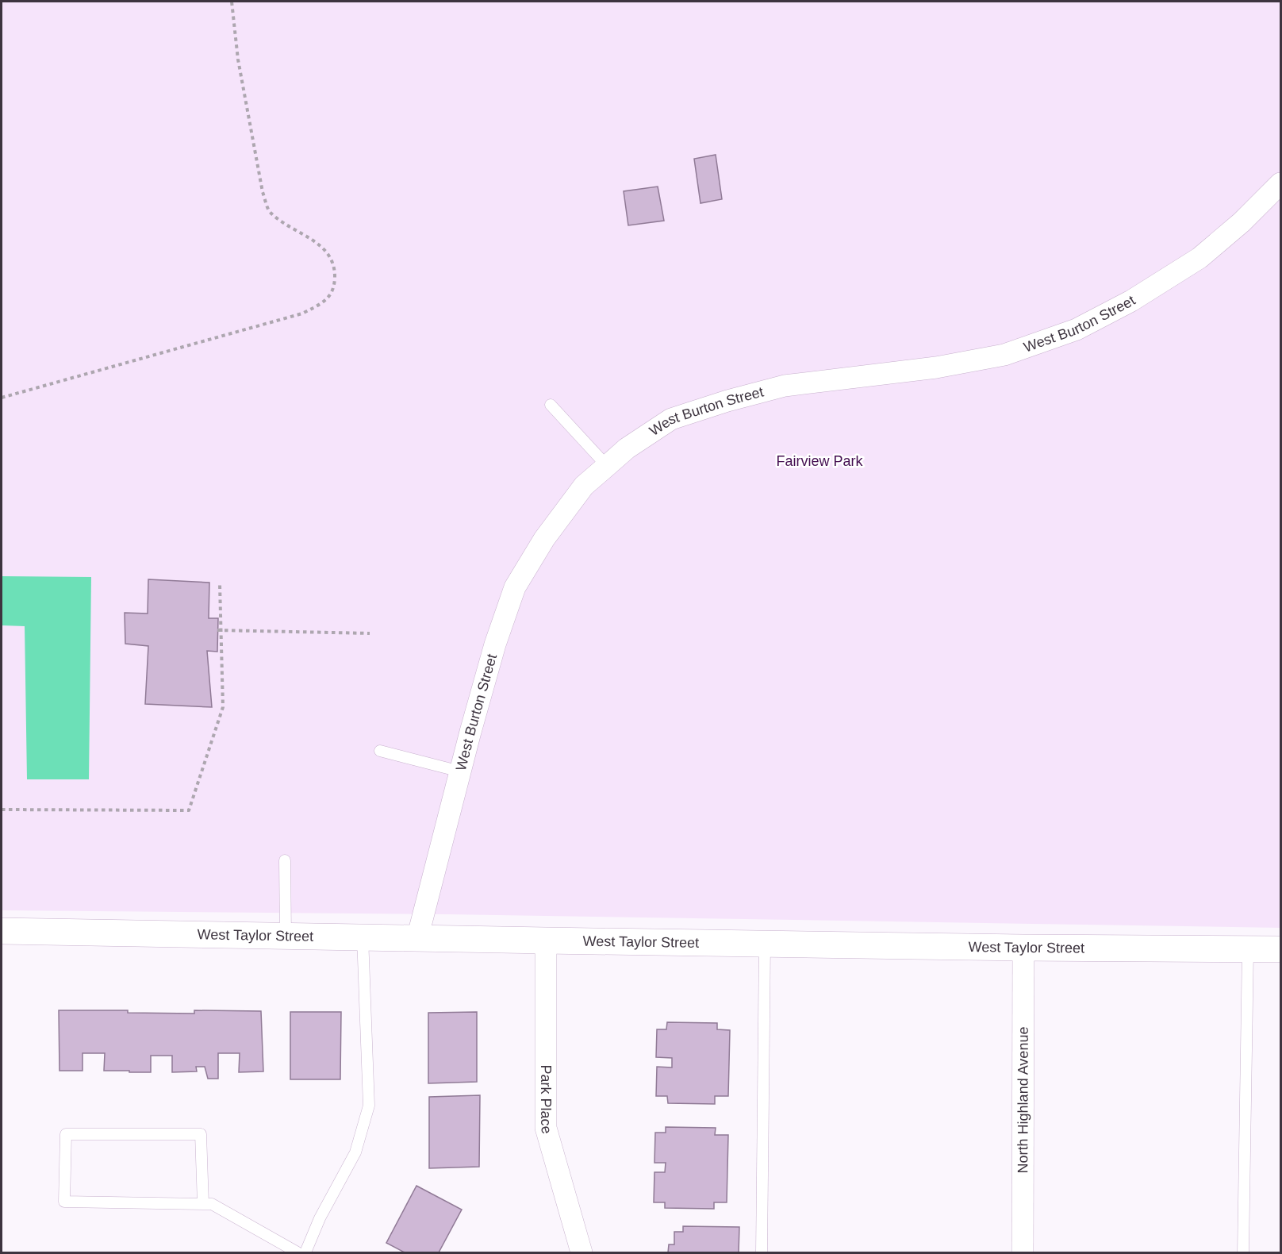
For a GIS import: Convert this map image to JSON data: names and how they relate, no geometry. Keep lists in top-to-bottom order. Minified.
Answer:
{"streets":{"main road":["West Taylor Street"],"street":["West Burton Street","Park Place","North Highland Avenue"]},"crossings":[["West Burton Street","West Taylor Street"],["West Taylor Street","Park Place"],["West Taylor Street","North Highland Avenue"]],"parks":["Fairview Park"]}
